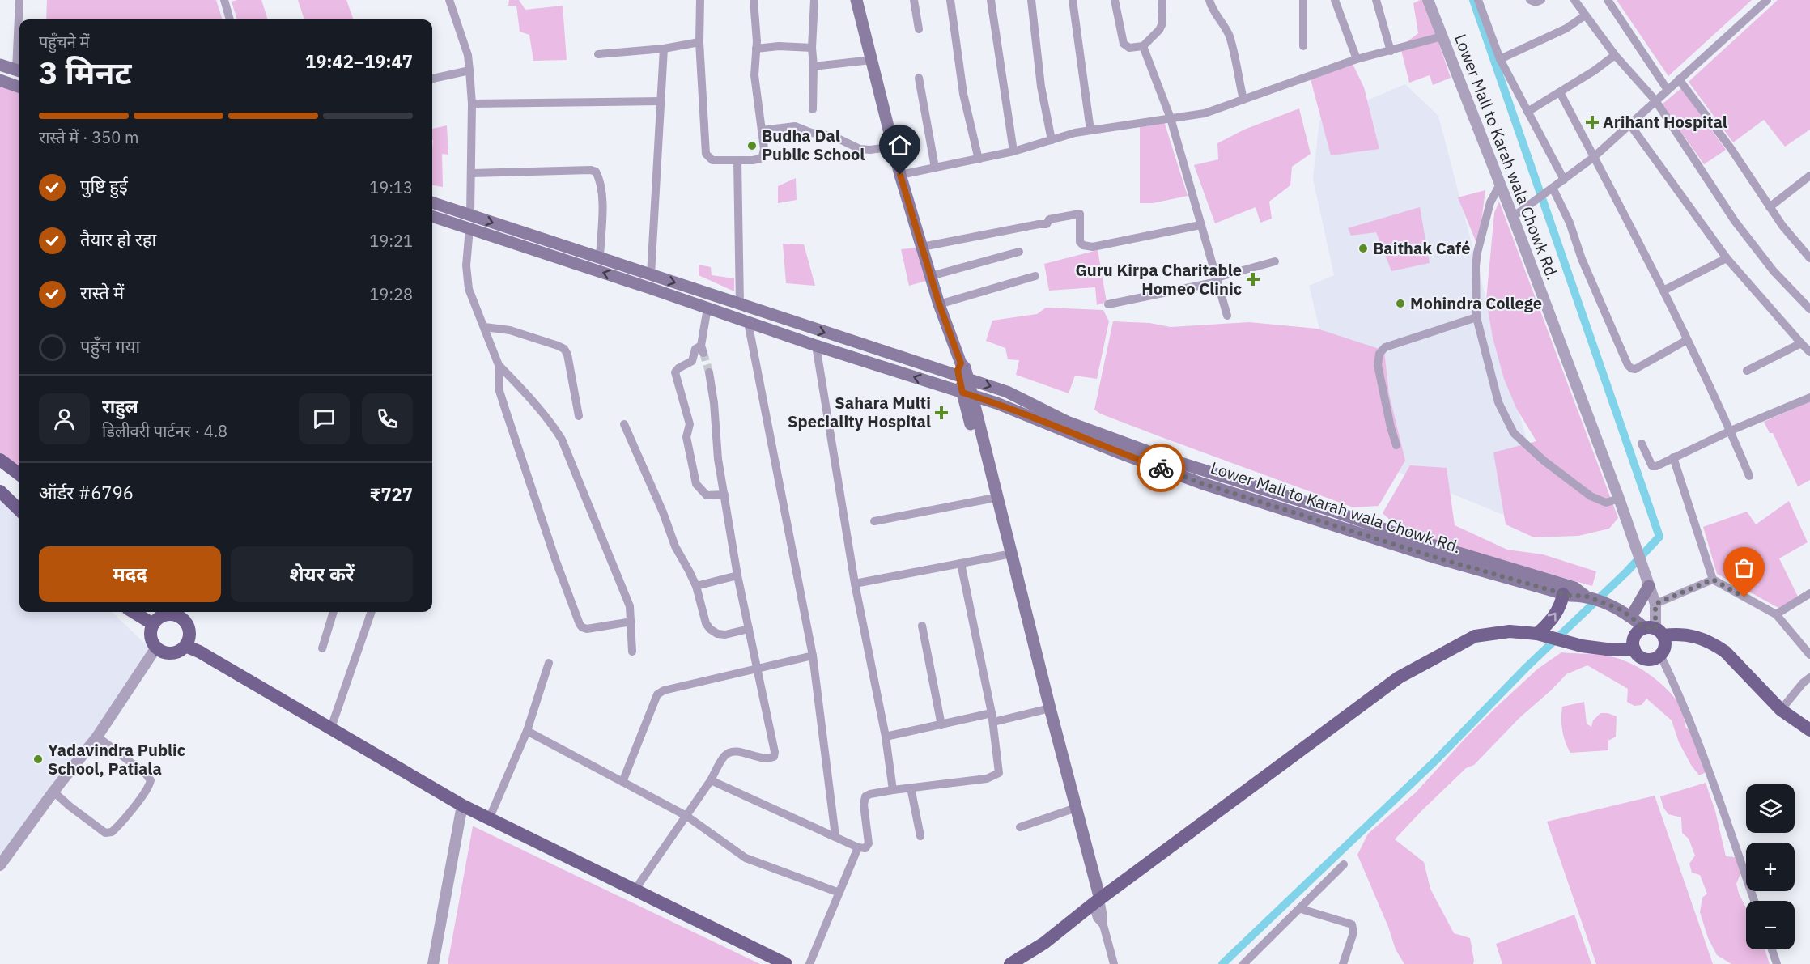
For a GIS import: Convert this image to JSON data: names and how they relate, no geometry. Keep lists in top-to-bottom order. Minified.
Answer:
{"streets":{"main road":["Lower Mall to Karah wala Chowk Rd."]},"places":{"health":["Arihant Hospital","Guru Kirpa Charitable Homeo Clinic","Sahara Multi Speciality Hospital"],"other":["Budha Dal Public School","Baithak Café","Mohindra College","Yadavindra Public School, Patiala"]},"page":{"heading":["3 मिनट","पहुँचने में","19:42–19:47"],"panel":["राहुल","डिलीवरी पार्टनर · 4.8","ऑर्डर #6796","₹727"],"bar":"रास्ते में · 350 m","list":[["पुष्टि हुई","19:13"],["तैयार हो रहा","19:21"],["रास्ते में","19:28"],"पहुँच गया"],"buttons":["मदद","शेयर करें"],"map_buttons":["+","−"]}}
